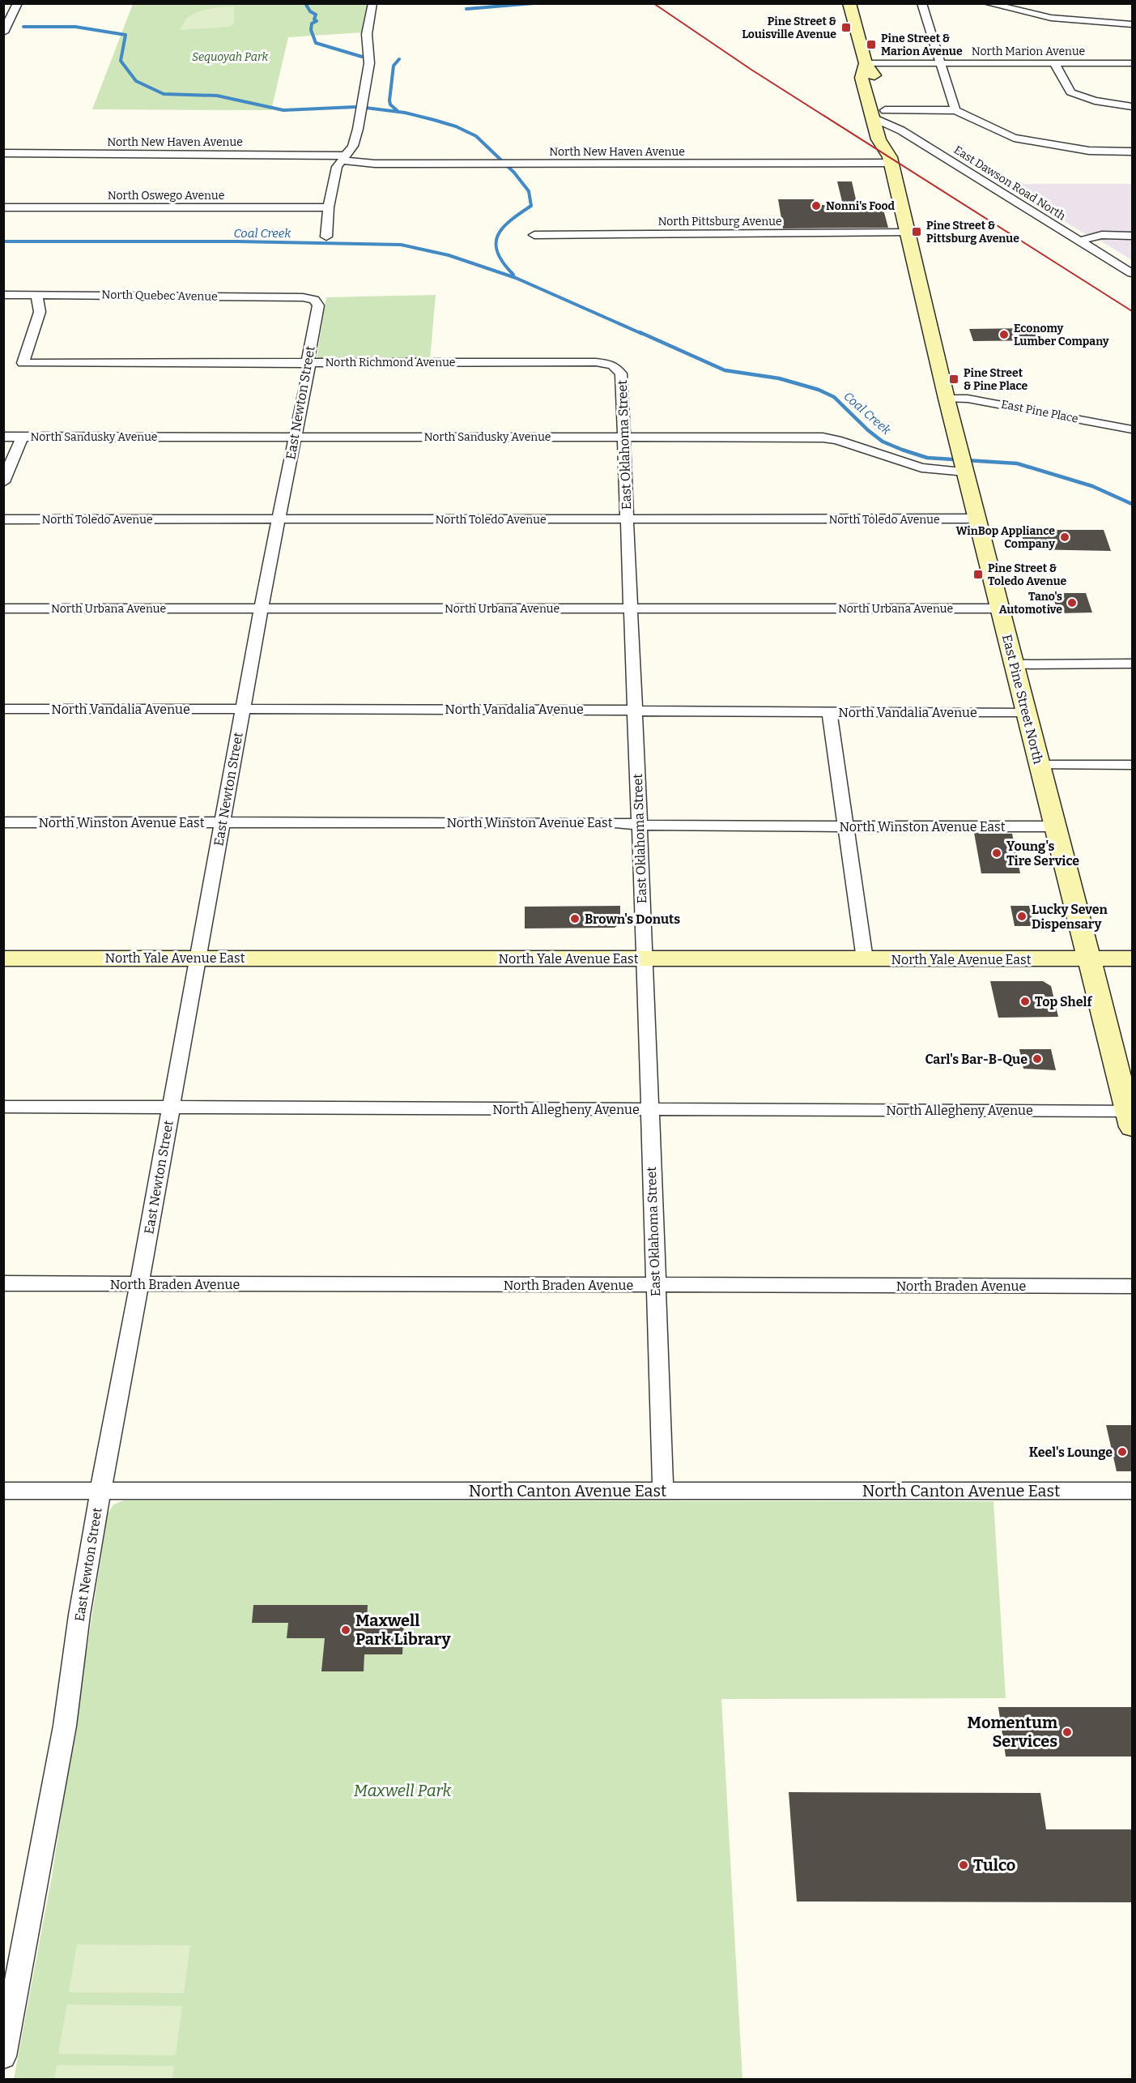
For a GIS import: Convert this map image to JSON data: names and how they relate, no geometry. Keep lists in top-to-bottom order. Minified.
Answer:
{"streets":{"main road":["East Pine Street North","North Yale Avenue East"],"street":["North Marion Avenue","North New Haven Avenue","East Dawson Road North","North Oswego Avenue","North Pittsburg Avenue","North Quebec Avenue","North Richmond Avenue","East Newton Street","East Pine Place","North Sandusky Avenue","East Oklahoma Street","North Toledo Avenue","North Urbana Avenue","North Vandalia Avenue","North Winston Avenue East","North Allegheny Avenue","North Braden Avenue","North Canton Avenue East"]},"crossings":[["North Marion Avenue","East Pine Street North"],["North New Haven Avenue","East Pine Street North"],["East Dawson Road North","East Pine Street North"],["North Pittsburg Avenue","East Pine Street North"],["North Quebec Avenue","North Richmond Avenue"],["North Quebec Avenue","East Newton Street"],["North Richmond Avenue","East Newton Street"],["North Richmond Avenue","East Oklahoma Street"],["East Newton Street","North Sandusky Avenue"],["East Newton Street","North Toledo Avenue"],["East Newton Street","North Urbana Avenue"],["East Newton Street","North Vandalia Avenue"],["East Newton Street","North Winston Avenue East"],["East Newton Street","North Yale Avenue East"],["East Newton Street","North Allegheny Avenue"],["East Newton Street","North Braden Avenue"],["East Newton Street","North Canton Avenue East"],["East Pine Place","East Pine Street North"],["North Sandusky Avenue","East Oklahoma Street"],["North Sandusky Avenue","East Pine Street North"],["East Oklahoma Street","North Toledo Avenue"],["East Oklahoma Street","North Urbana Avenue"],["East Oklahoma Street","North Vandalia Avenue"],["East Oklahoma Street","North Winston Avenue East"],["East Oklahoma Street","North Yale Avenue East"],["East Oklahoma Street","North Allegheny Avenue"],["East Oklahoma Street","North Braden Avenue"],["East Oklahoma Street","North Canton Avenue East"],["North Toledo Avenue","East Pine Street North"],["North Urbana Avenue","East Pine Street North"],["East Pine Street North","North Vandalia Avenue"],["East Pine Street North","North Winston Avenue East"],["East Pine Street North","North Yale Avenue East"],["East Pine Street North","North Allegheny Avenue"]],"water":["Coal Creek"],"parks":["Sequoyah Park","Maxwell Park"],"places":{"transit":["Pine Street & Louisville Avenue","Pine Street & Marion Avenue","Pine Street & Pittsburg Avenue","Pine Street & Pine Place","Pine Street & Toledo Avenue"],"other":["Nonni's Food","Economy Lumber Company","WinBop Appliance Company","Tano's Automotive","Young's Tire Service","Lucky Seven Dispensary","Brown's Donuts","Top Shelf","Carl's Bar-B-Que","Keel's Lounge","Maxwell Park Library","Momentum Services","Tulco"]}}
